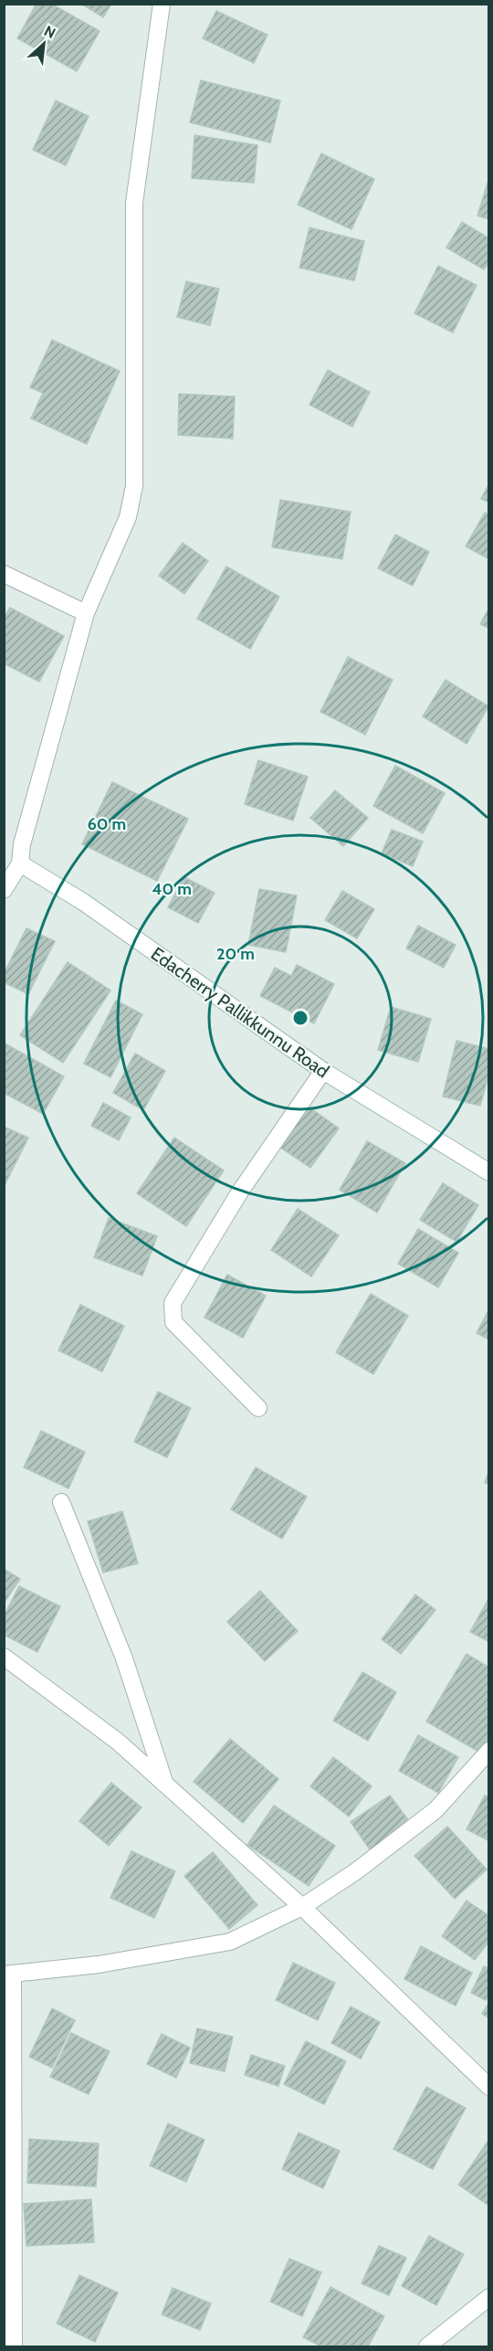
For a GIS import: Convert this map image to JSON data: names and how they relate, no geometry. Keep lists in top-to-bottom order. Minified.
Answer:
{"streets":{"street":["Edacherry Pallikkunnu Road"]},"north":"top right","rings":["60 m","40 m","20 m"]}
